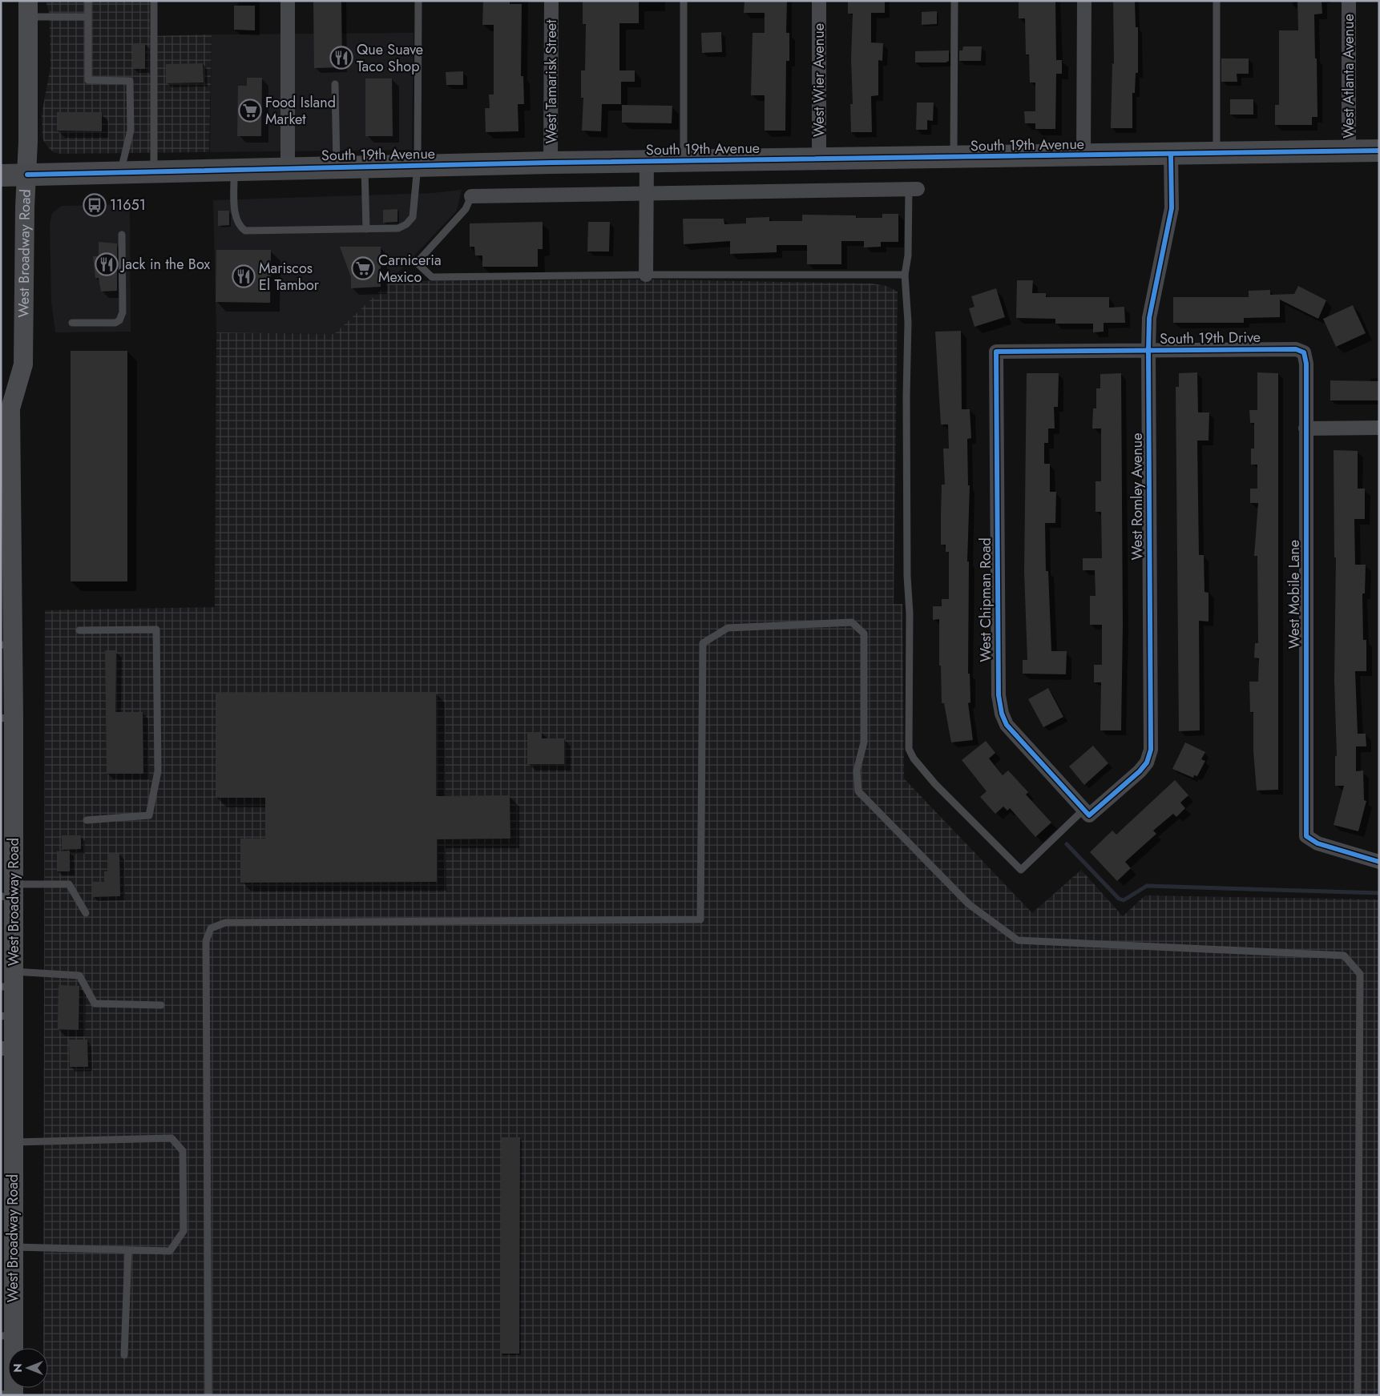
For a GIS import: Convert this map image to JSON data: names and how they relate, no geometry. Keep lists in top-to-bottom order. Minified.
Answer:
{"streets":{"main road":["South 19th Avenue","West Broadway Road"],"street":["West Atlanta Avenue","West Wier Avenue","West Tamarisk Street","South 19th Drive","West Romley Avenue","West Mobile Lane","West Chipman Road"]},"crossings":[["West Atlanta Avenue","South 19th Avenue"],["West Wier Avenue","South 19th Avenue"],["West Tamarisk Street","South 19th Avenue"],["South 19th Avenue","West Broadway Road"],["South 19th Avenue","West Romley Avenue"],["South 19th Drive","West Romley Avenue"],["South 19th Drive","West Mobile Lane"],["South 19th Drive","West Chipman Road"],["West Romley Avenue","West Chipman Road"]],"places":{"restaurant":["Que Suave Taco Shop","Jack in the Box","Mariscos El Tambor"],"supermarket":["Food Island Market","Carniceria Mexico"],"bus stop":["11651"]},"north":"left"}
